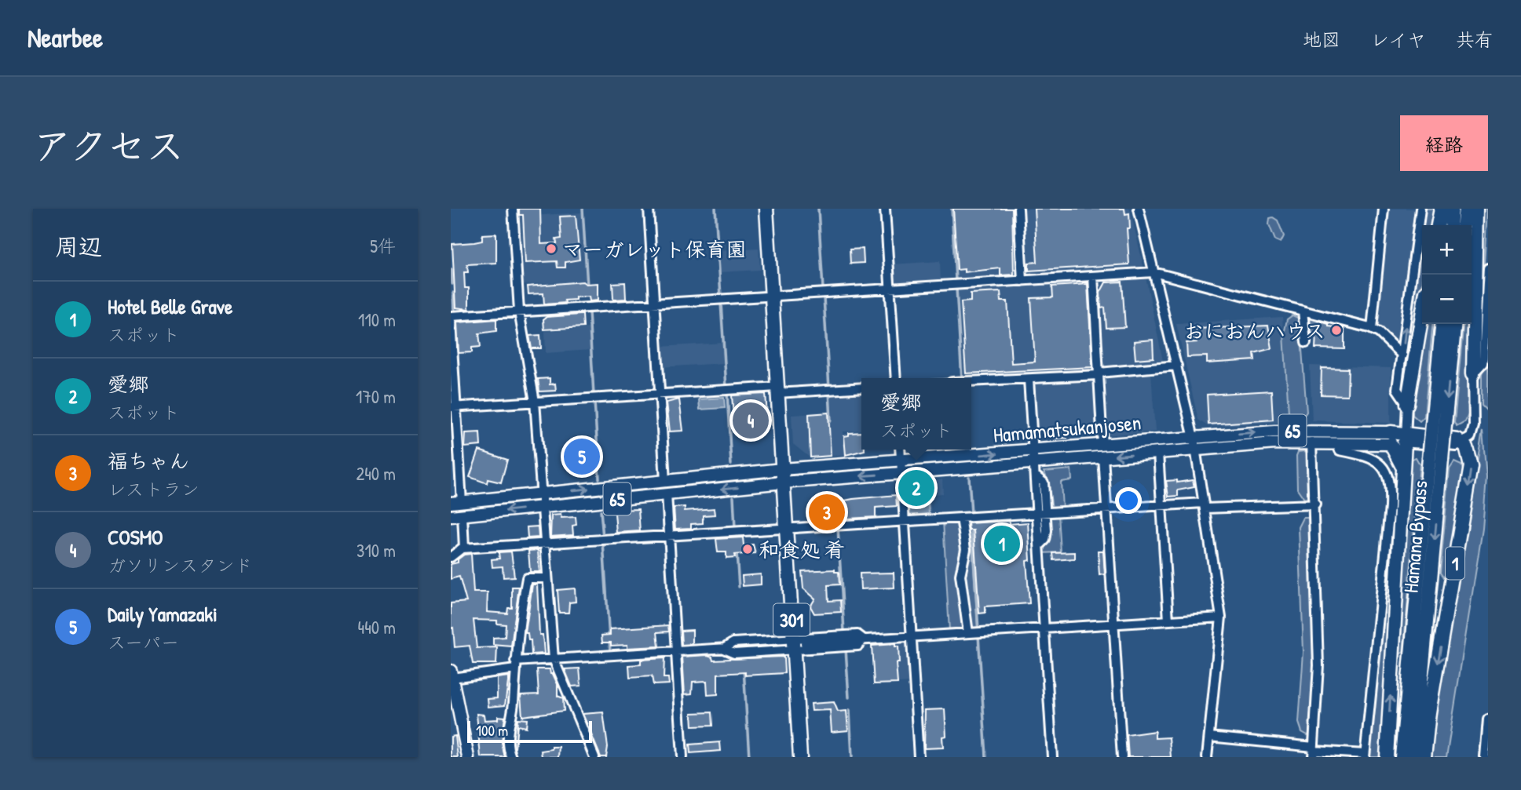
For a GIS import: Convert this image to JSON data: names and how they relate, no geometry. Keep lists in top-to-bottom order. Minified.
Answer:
{"streets":{"highway":["Hamana Bypass","1","301"],"main road":["Hamamatsukanjosen","65"]},"crossings":[["Hamamatsukanjosen","301"]],"places":["マーガレット保育園","おにおんハウス","和食処 肴"],"scale_bar":"100 m","page":{"header":"Nearbee","nav":["地図","レイヤ","共有"],"title":"アクセス","buttons":"経路","heading":["周辺","5件"],"map_buttons":["+","−"],"list":[{"mark":"1","name":"Hotel Belle Grave","note":"スポット","value":"110 m"},{"mark":"2","name":"愛郷","note":"スポット","value":"170 m"},{"mark":"3","name":"福ちゃん","note":"レストラン","value":"240 m"},{"mark":"4","name":"COSMO","note":"ガソリンスタンド","value":"310 m"},{"mark":"5","name":"Daily Yamazaki","note":"スーパー","value":"440 m"}],"popup":["愛郷","スポット"],"pins":["4","5","2","3","1"],"scale":"100 m"}}
